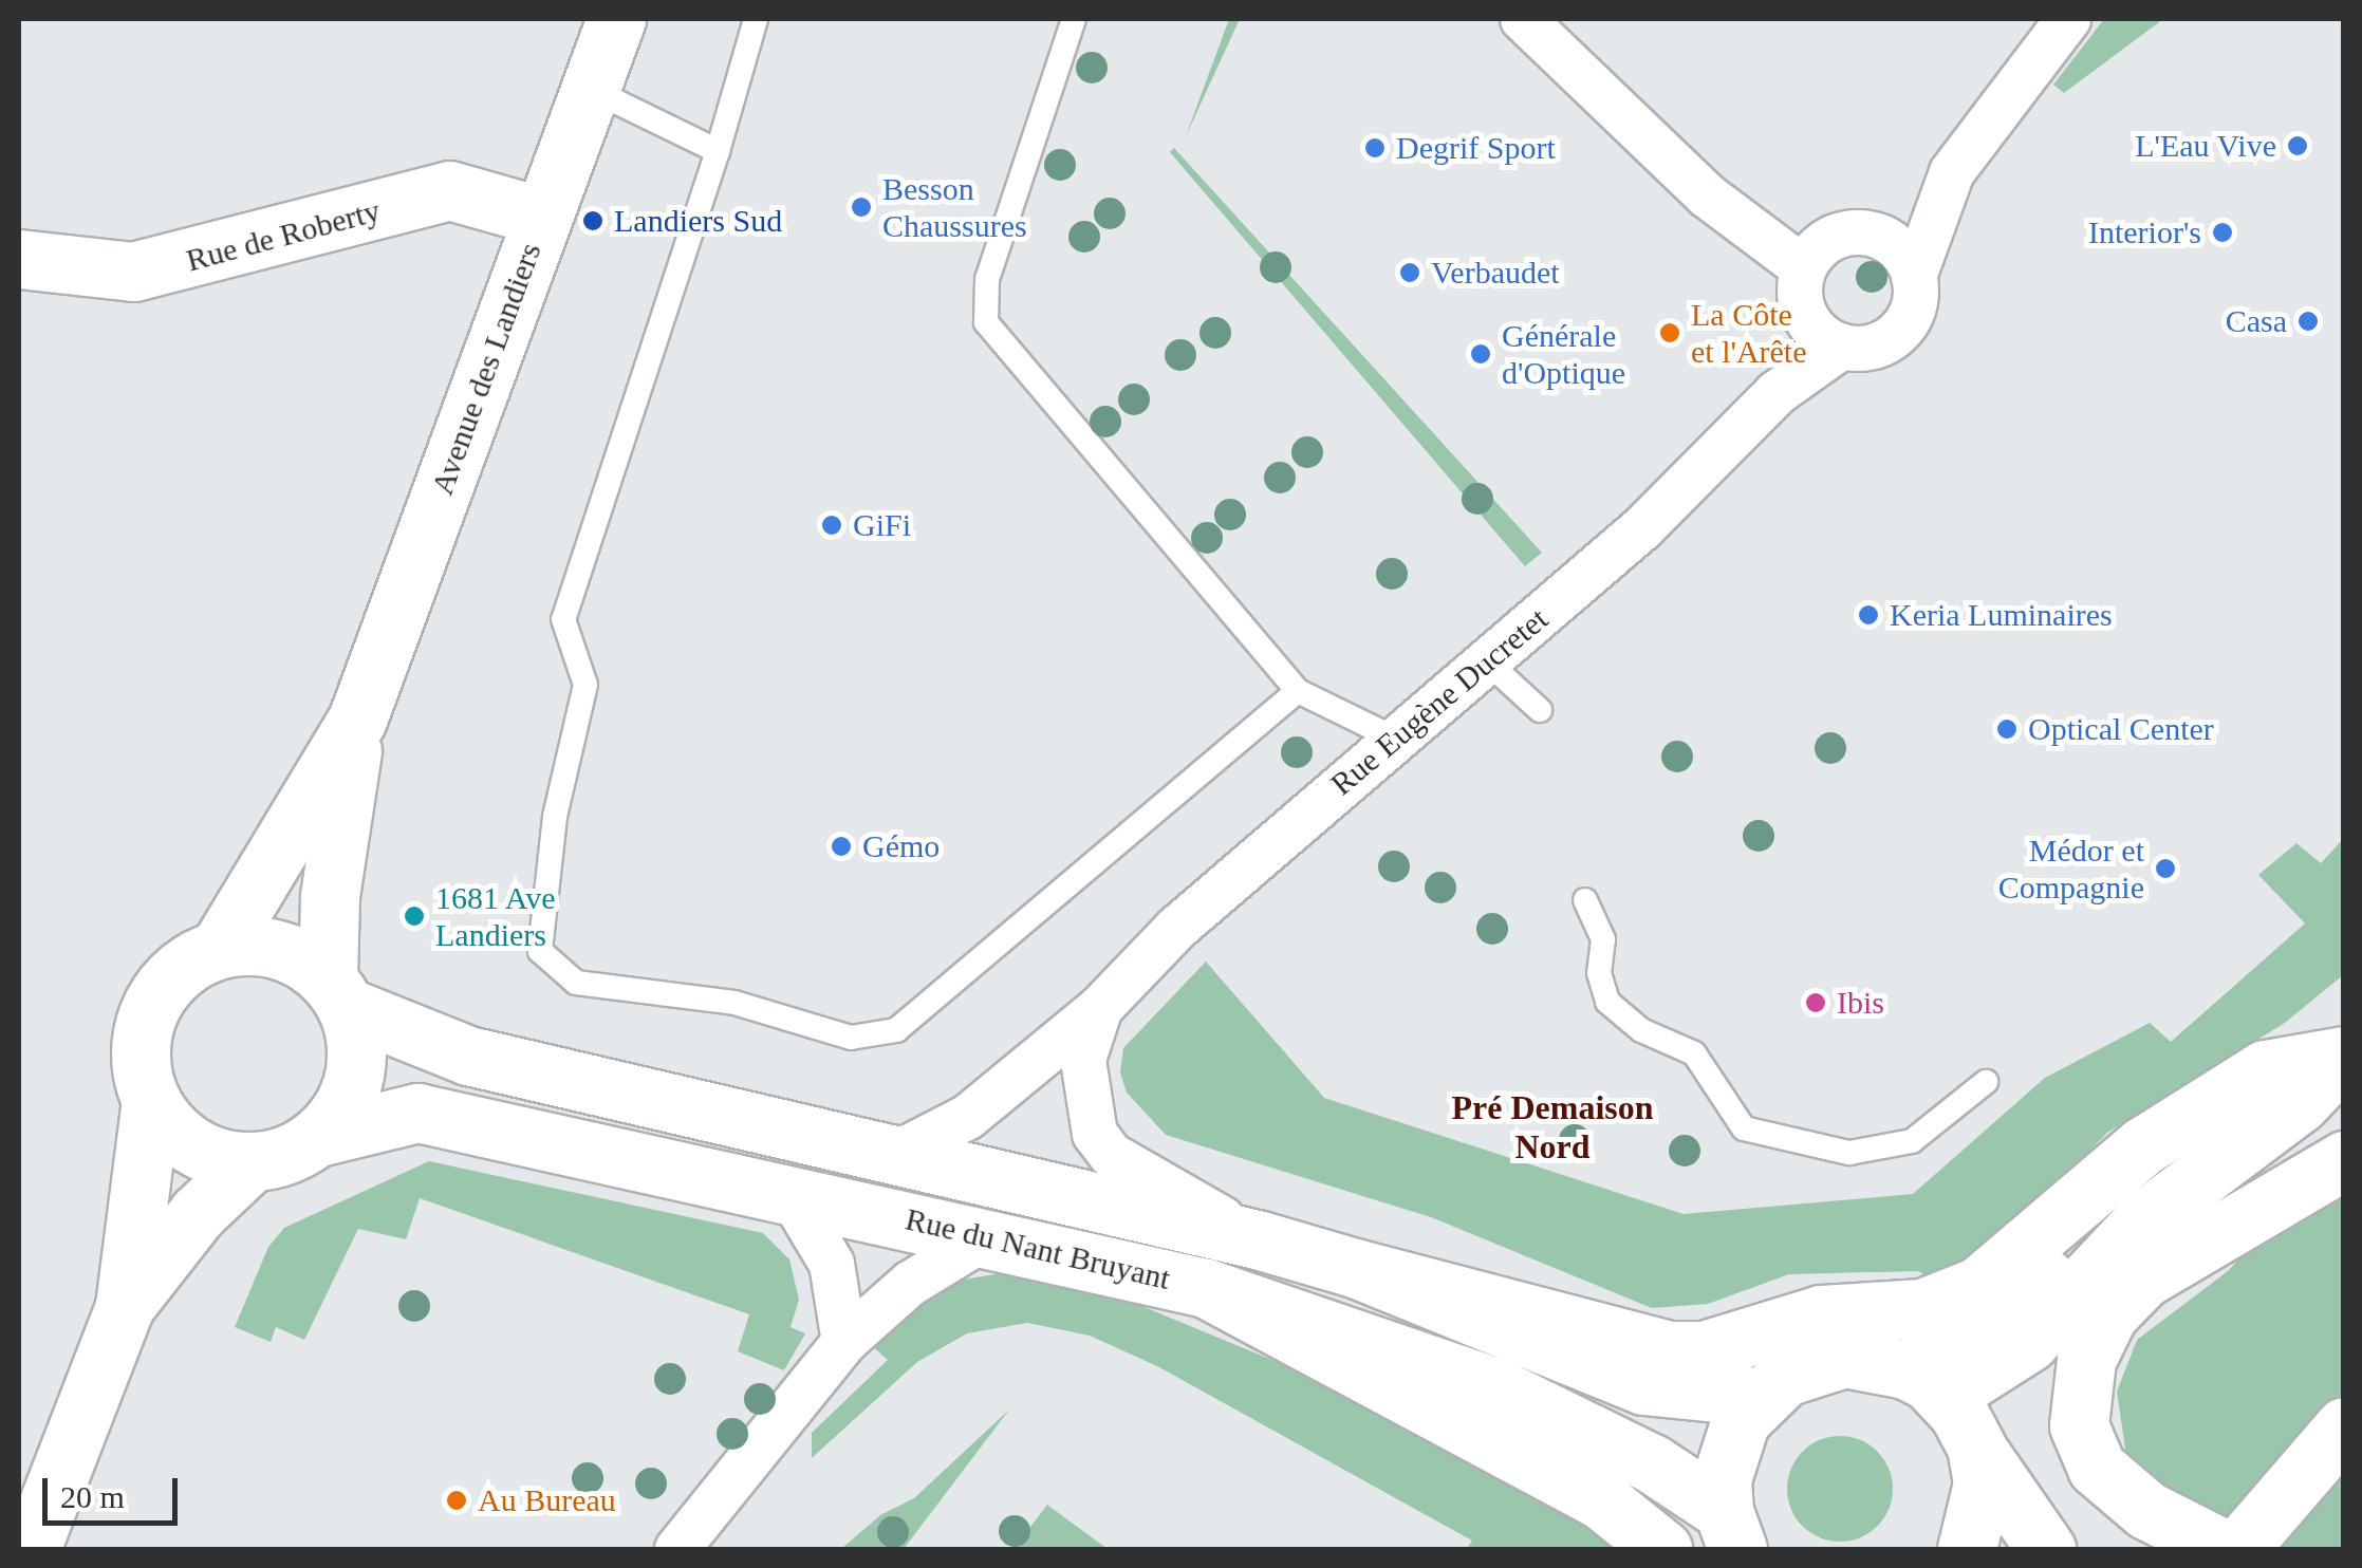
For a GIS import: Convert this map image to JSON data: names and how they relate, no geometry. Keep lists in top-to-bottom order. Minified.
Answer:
{"streets":{"main road":["Rue de Roberty","Avenue des Landiers","Rue du Nant Bruyant"],"street":["Rue Eugène Ducretet"]},"crossings":[["Rue de Roberty","Avenue des Landiers"],["Avenue des Landiers","Rue du Nant Bruyant"],["Rue Eugène Ducretet","Rue du Nant Bruyant"]],"districts":["Pré Demaison Nord"],"places":["L'Eau Vive","Degrif Sport","Besson Chaussures","Landiers Sud","Interior's","Verbaudet","Casa","La Côte et l'Arête","Générale d'Optique","GiFi","Keria Luminaires","Optical Center","Gémo","Médor et Compagnie","1681 Ave Landiers","Ibis","Au Bureau"],"scale_bar":"20 m"}
